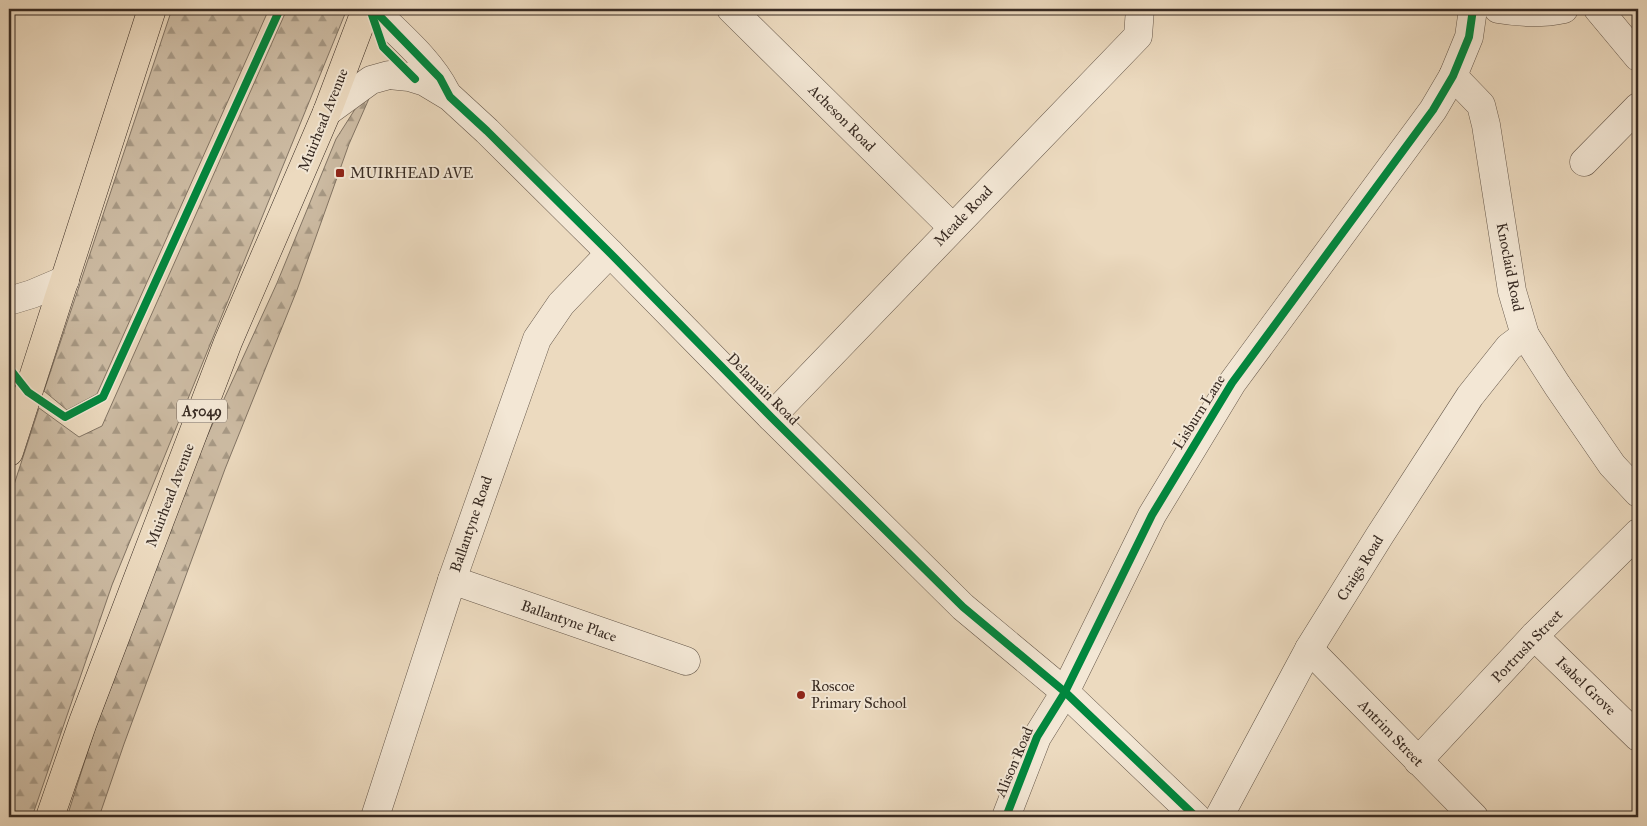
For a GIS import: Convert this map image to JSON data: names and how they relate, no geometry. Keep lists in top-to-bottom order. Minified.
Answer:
{"streets":{"highway":["Muirhead Avenue","A5049"],"street":["Acheson Road","Meade Road","Knoclaid Road","Delamain Road","Lisburn Lane","Ballantyne Road","Craigs Road","Ballantyne Place","Portrush Street","Isabel Grove","Antrim Street","Alison Road"]},"crossings":[["Acheson Road","Meade Road"],["Meade Road","Delamain Road"],["Knoclaid Road","Lisburn Lane"],["Knoclaid Road","Craigs Road"],["Delamain Road","Lisburn Lane"],["Delamain Road","Ballantyne Road"],["Delamain Road","Alison Road"],["Lisburn Lane","Alison Road"],["Ballantyne Road","Ballantyne Place"],["Craigs Road","Antrim Street"],["Portrush Street","Isabel Grove"],["Portrush Street","Antrim Street"]],"places":{"transit":["MUIRHEAD AVE"],"other":["Roscoe Primary School"]}}
